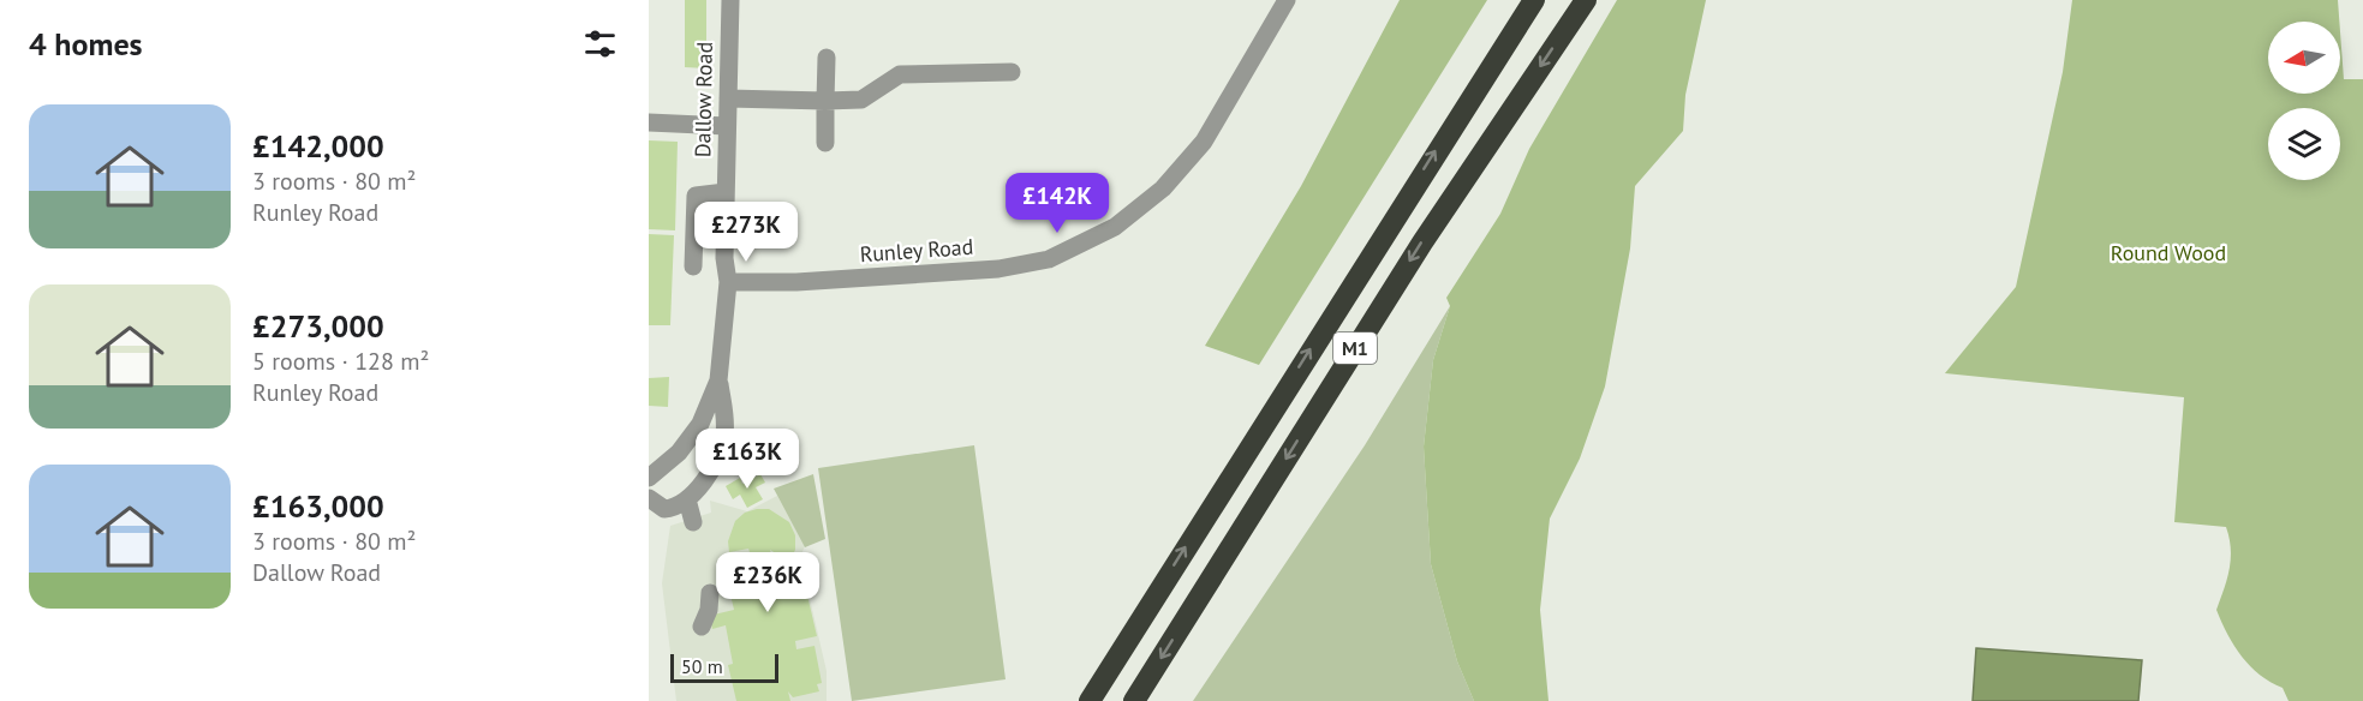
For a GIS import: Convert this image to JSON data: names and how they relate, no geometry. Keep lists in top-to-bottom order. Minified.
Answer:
{"streets":{"highway":["M1"],"street":["Dallow Road","Runley Road"]},"crossings":[["Dallow Road","Runley Road"]],"parks":["Round Wood"],"scale_bar":"50 m","north":"left","page":{"heading":"4 homes","list":[{"name":"£142,000","note":"3 rooms · 80 m² · Runley Road"},{"name":"£273,000","note":"5 rooms · 128 m² · Runley Road"},{"name":"£163,000","note":"3 rooms · 80 m² · Dallow Road"}],"price":["£142K","£273K","£163K","£236K"],"scale":"50 m"}}
